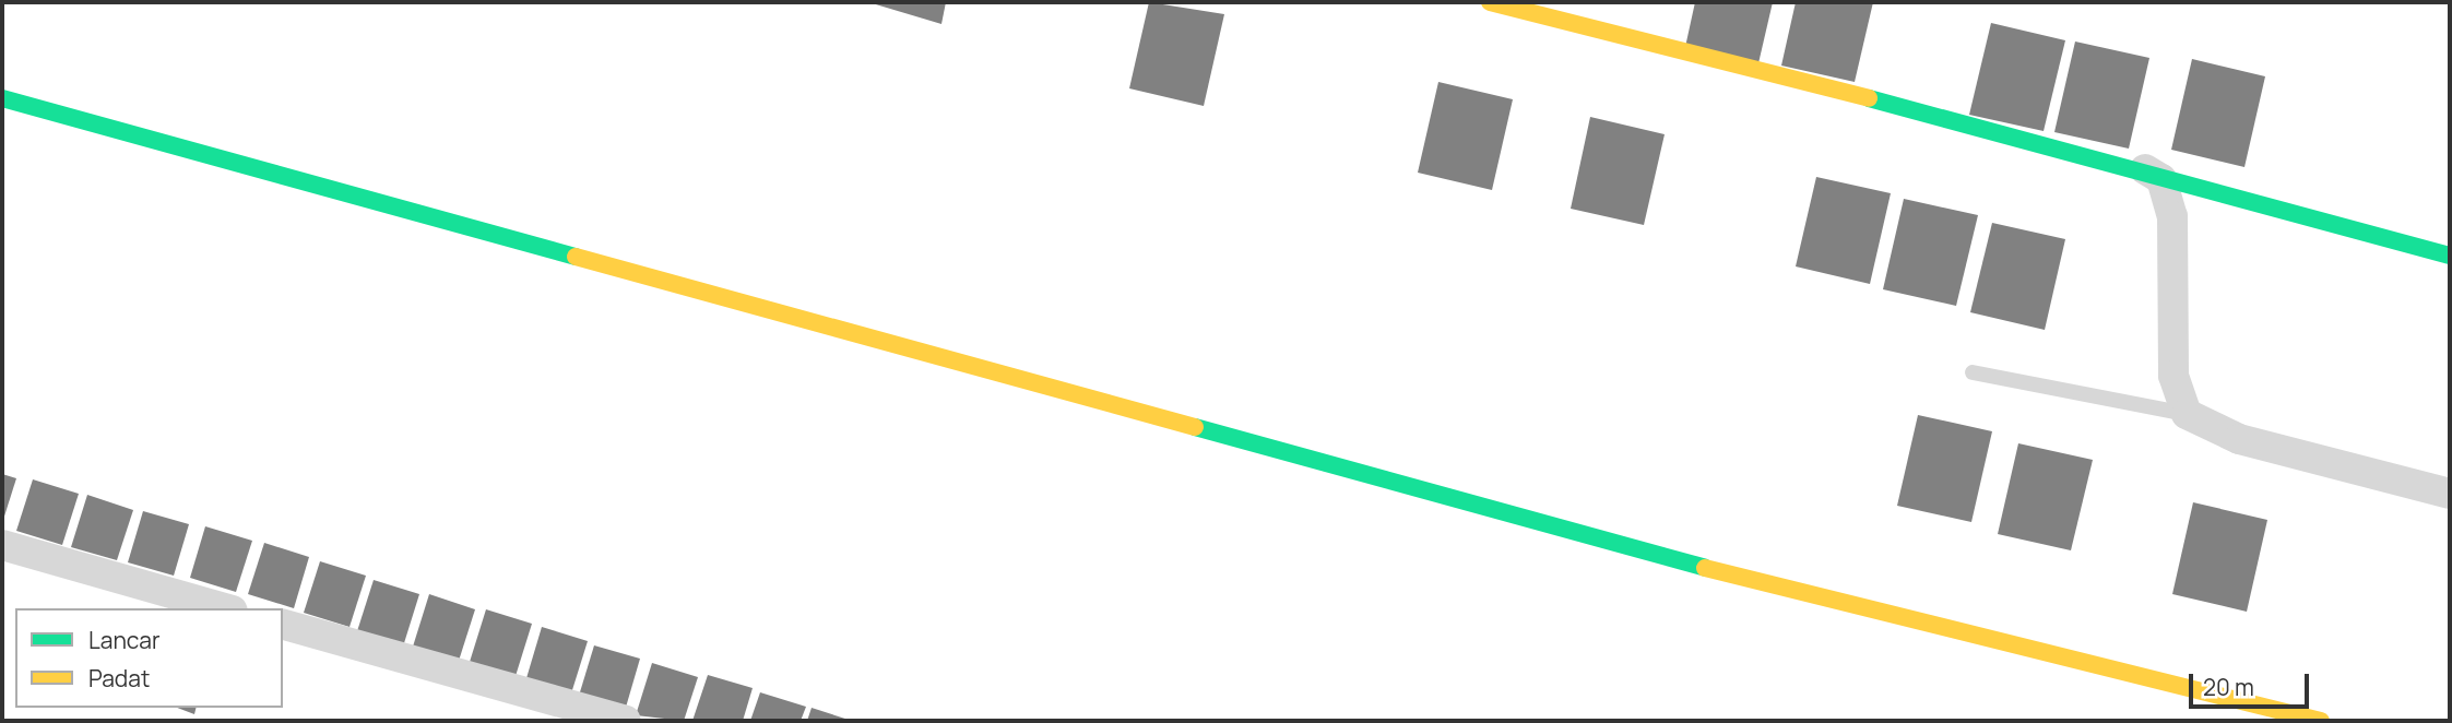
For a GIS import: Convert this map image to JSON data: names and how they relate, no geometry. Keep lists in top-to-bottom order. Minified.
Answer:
{"legend":["Lancar","Padat"],"scale_bar":"20 m"}
